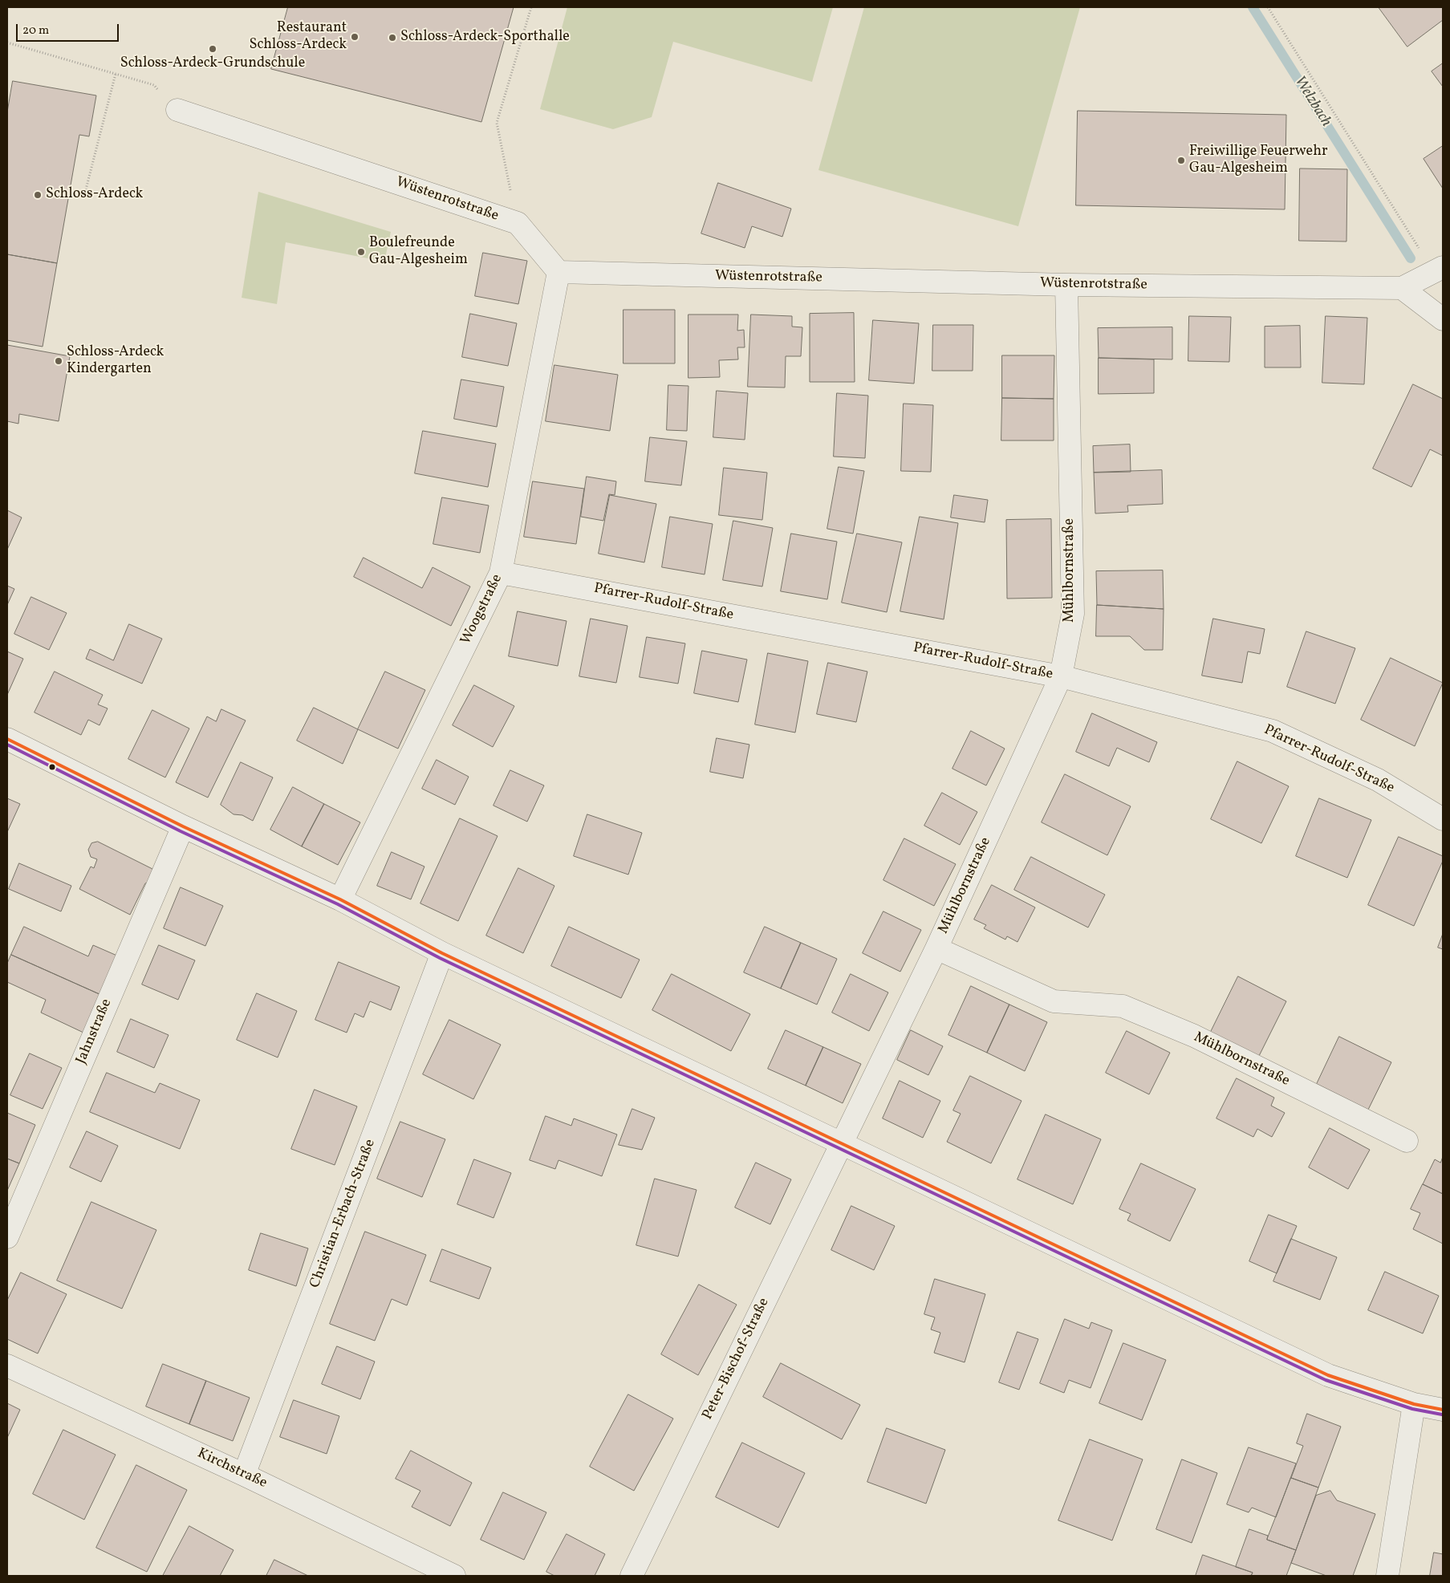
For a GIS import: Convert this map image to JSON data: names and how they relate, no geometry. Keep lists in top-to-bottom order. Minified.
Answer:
{"streets":{"street":["Wüstenrotstraße","Mühlbornstraße","Pfarrer-Rudolf-Straße","Woogstraße","Jahnstraße","Christian-Erbach-Straße","Peter-Bischof-Straße","Kirchstraße"]},"crossings":[["Wüstenrotstraße","Mühlbornstraße"],["Wüstenrotstraße","Woogstraße"],["Mühlbornstraße","Pfarrer-Rudolf-Straße"],["Mühlbornstraße","Peter-Bischof-Straße"],["Pfarrer-Rudolf-Straße","Woogstraße"],["Christian-Erbach-Straße","Kirchstraße"]],"water":["Welzbach"],"places":["Restaurant Schloss-Ardeck","Schloss-Ardeck-Sporthalle","Schloss-Ardeck-Grundschule","Freiwillige Feuerwehr Gau-Algesheim","Schloss-Ardeck","Boulefreunde Gau-Algesheim","Schloss-Ardeck Kindergarten"],"scale_bar":"20 m"}
